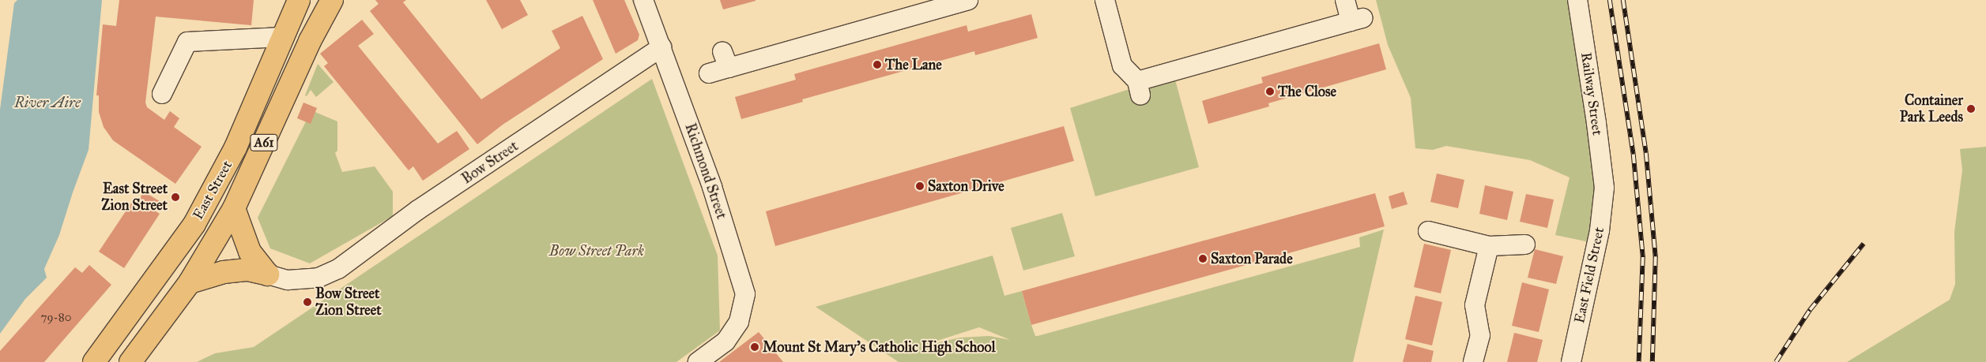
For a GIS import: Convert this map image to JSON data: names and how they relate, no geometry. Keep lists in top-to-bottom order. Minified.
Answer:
{"streets":{"highway":["A61","East Street"],"street":["Railway Street","Bow Street","Richmond Street","East Field Street"]},"crossings":[["Railway Street","East Field Street"],["Bow Street","Richmond Street"]],"water":["River Aire"],"parks":["Bow Street Park"],"places":["The Lane","The Close","Container Park Leeds","Saxton Drive","East Street Zion Street","Saxton Parade","Bow Street Zion Street","Mount St Mary's Catholic High School"],"house_numbers":["79-80"]}
